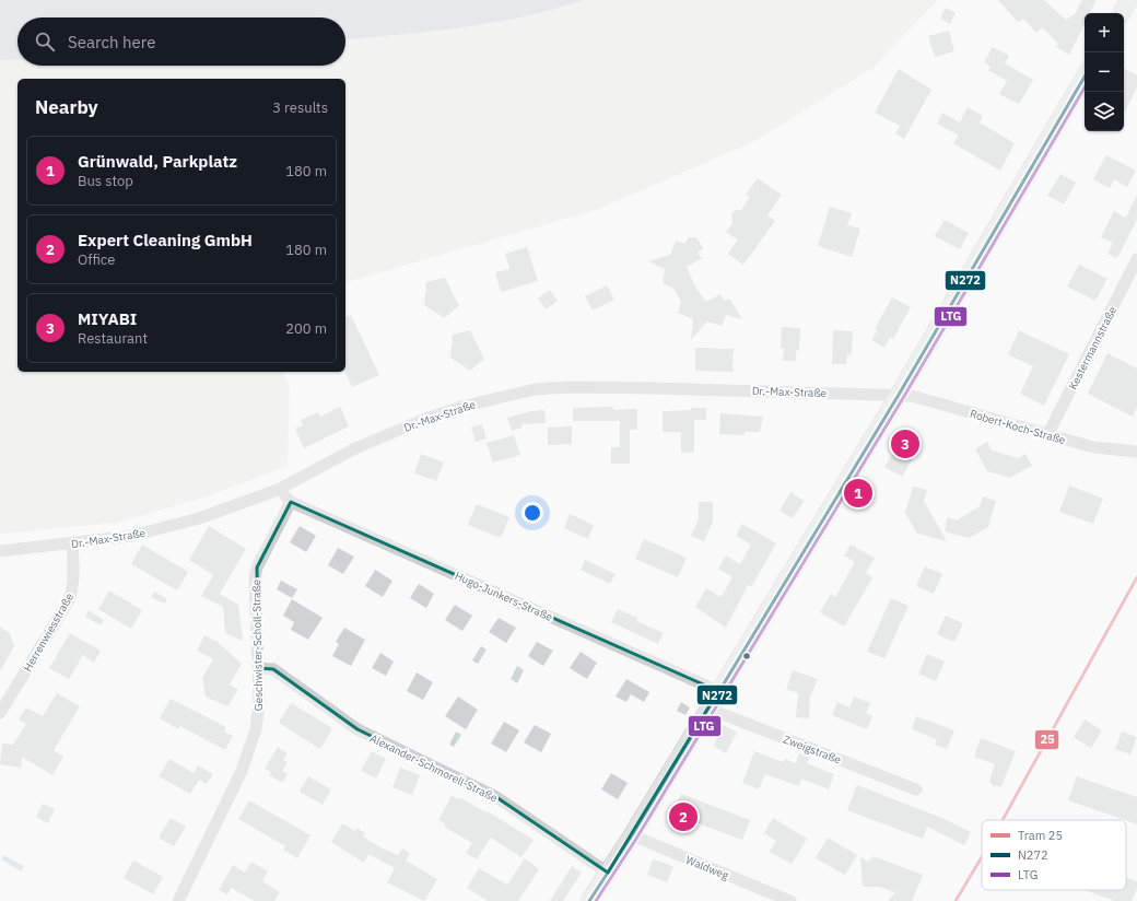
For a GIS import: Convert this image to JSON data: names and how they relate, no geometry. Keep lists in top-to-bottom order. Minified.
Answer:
{"streets":{"street":["Kestermannstraße","Dr.-Max-Straße","Robert-Koch-Straße","Hugo-Junkers-Straße","Herrenwiesstraße","Geschwister-Scholl-Straße","Zweigstraße","Alexander-Schmorell-Straße","Waldweg"]},"crossings":[["Kestermannstraße","Robert-Koch-Straße"],["Dr.-Max-Straße","Robert-Koch-Straße"],["Dr.-Max-Straße","Herrenwiesstraße"],["Hugo-Junkers-Straße","Geschwister-Scholl-Straße"],["Geschwister-Scholl-Straße","Alexander-Schmorell-Straße"]],"lines":["transit line N272","transit line LTG","tram line 25"],"legend":["Tram 25","N272","LTG"],"page":{"map_buttons":["+","−"],"search":"Search here","heading":["Nearby","3 results"],"list":[{"mark":"1","name":"Grünwald, Parkplatz","note":"Bus stop","value":"180 m"},{"mark":"2","name":"Expert Cleaning GmbH","note":"Office","value":"180 m"},{"mark":"3","name":"MIYABI","note":"Restaurant","value":"200 m"}],"pins":["3","1","2"]}}
